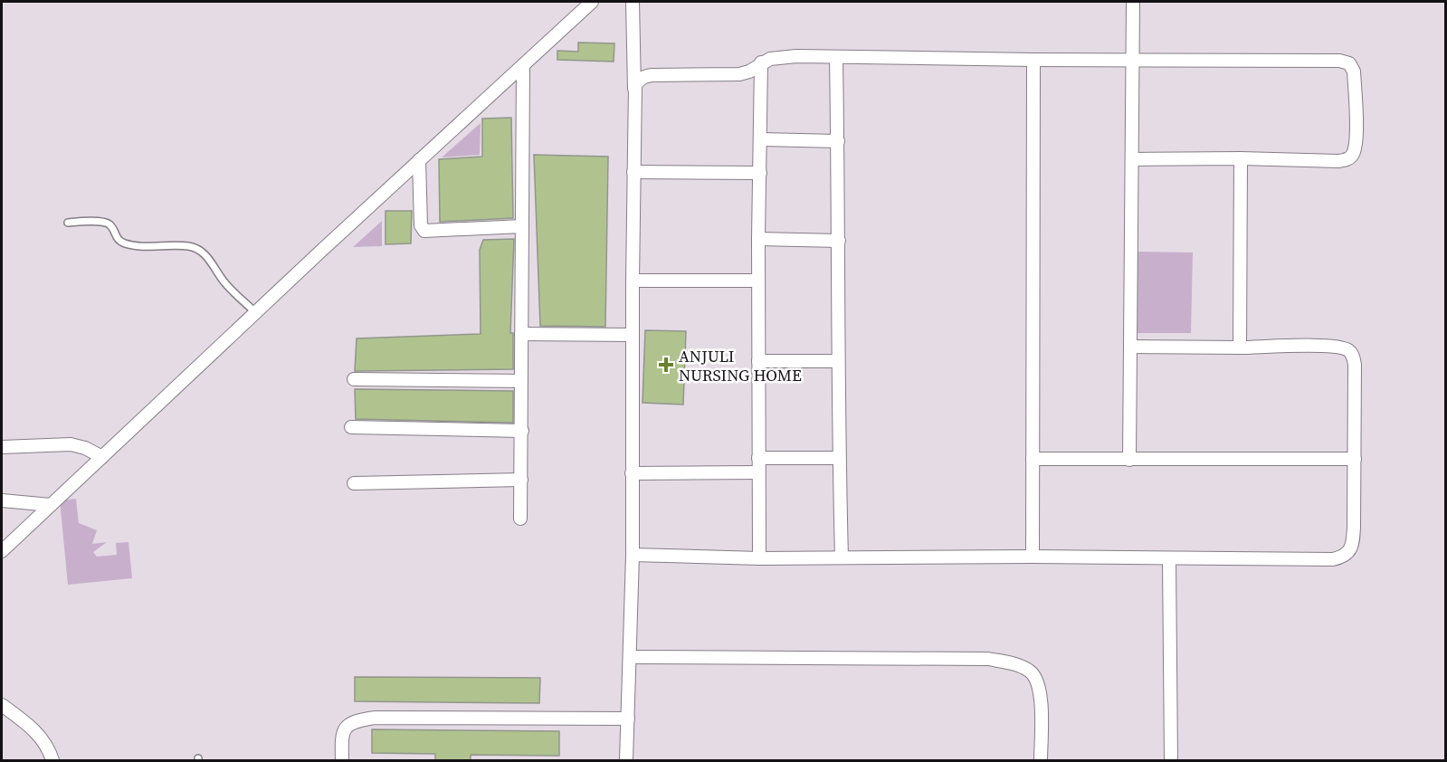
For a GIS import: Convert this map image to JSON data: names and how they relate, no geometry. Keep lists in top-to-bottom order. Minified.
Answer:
{"places":{"health":["ANJULI NURSING HOME"]}}
